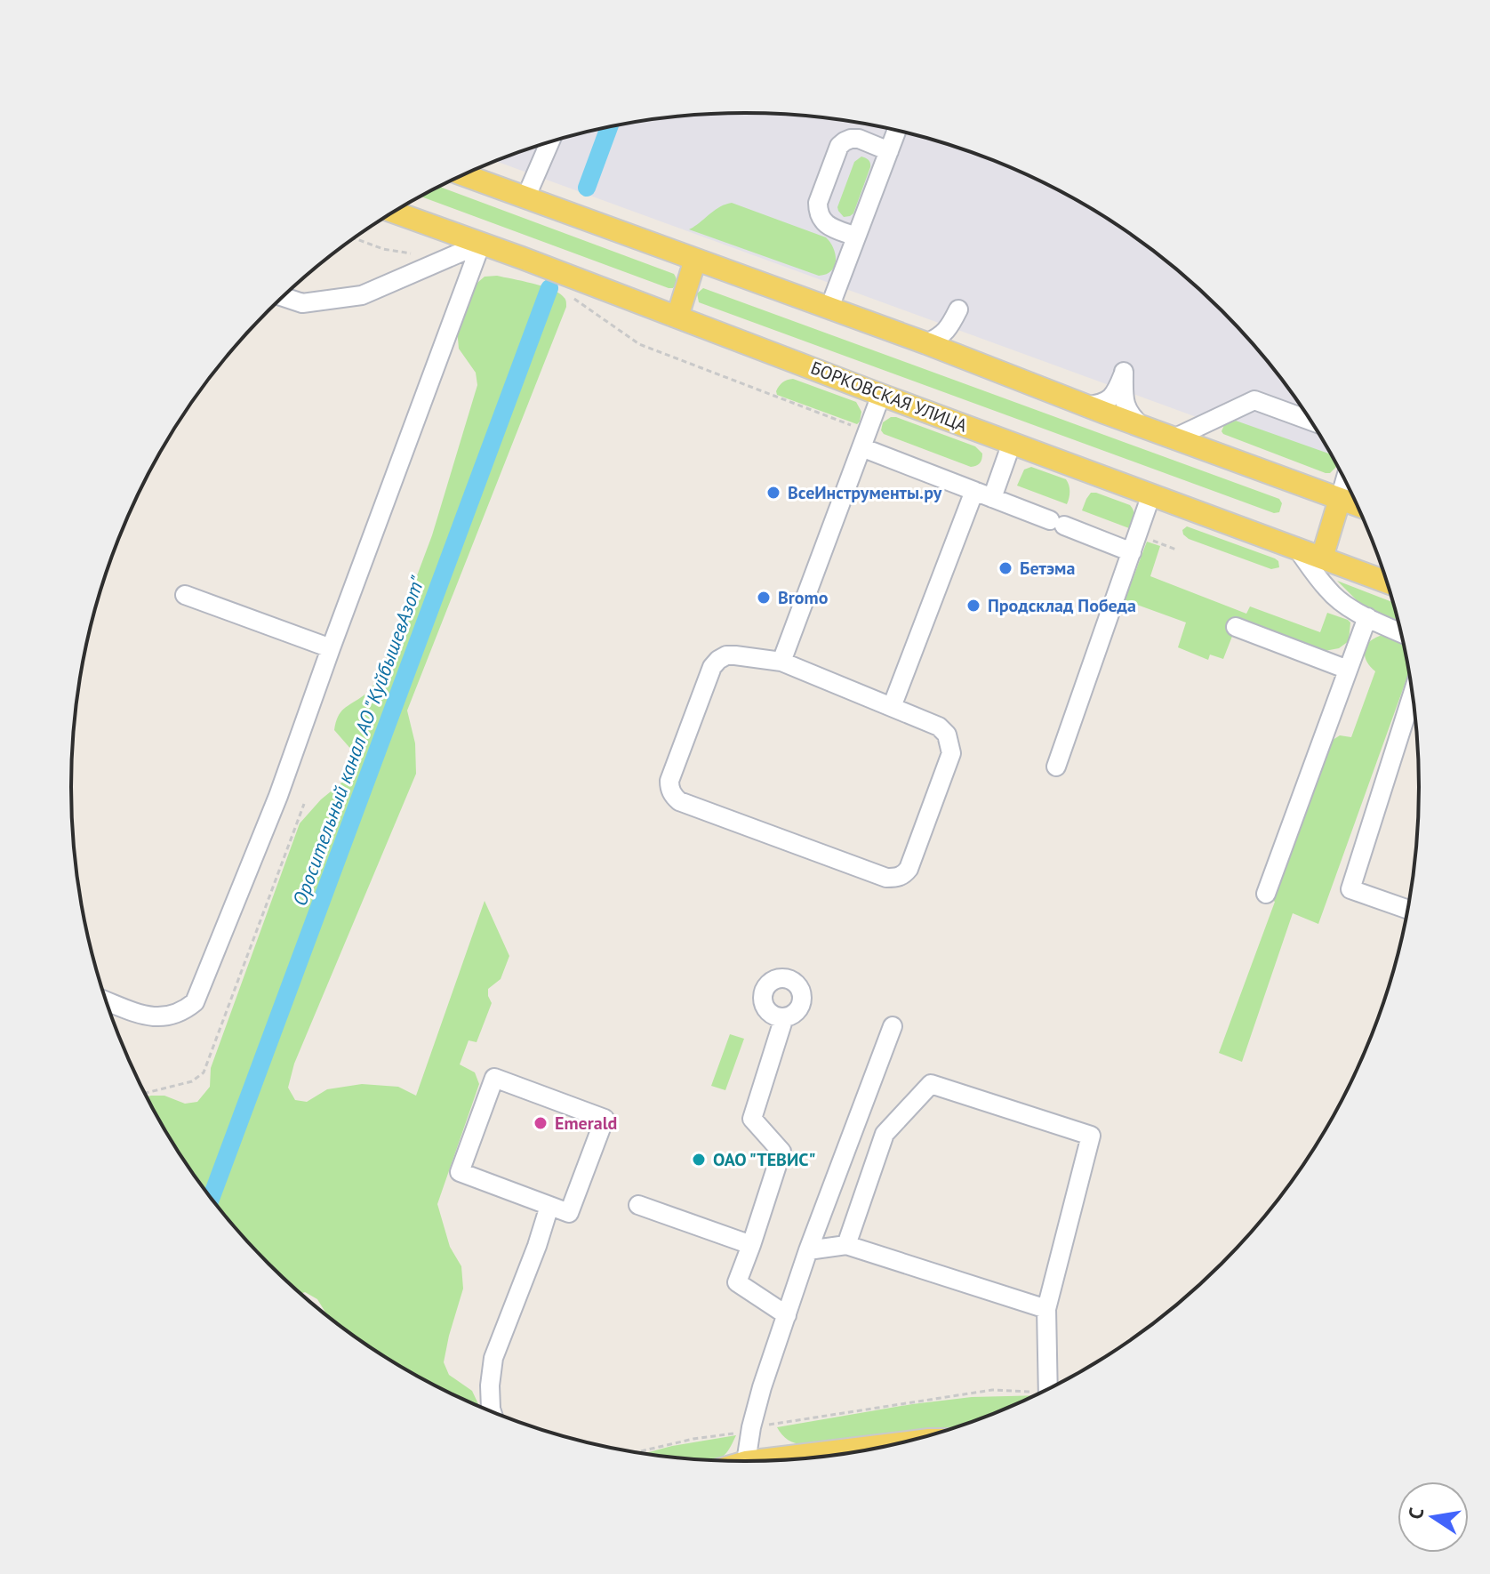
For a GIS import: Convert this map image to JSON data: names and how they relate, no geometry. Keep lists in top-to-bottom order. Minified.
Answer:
{"streets":{"main road":["БОРКОВСКАЯ УЛИЦА"]},"water":["Оросительный канал АО \"КуйбышевАзот\""],"places":["ВсеИнструменты.ру","Бетэма","Bromo","Продсклад Победа","Emerald","ОАО \"ТЕВИС\""],"north":"left"}
